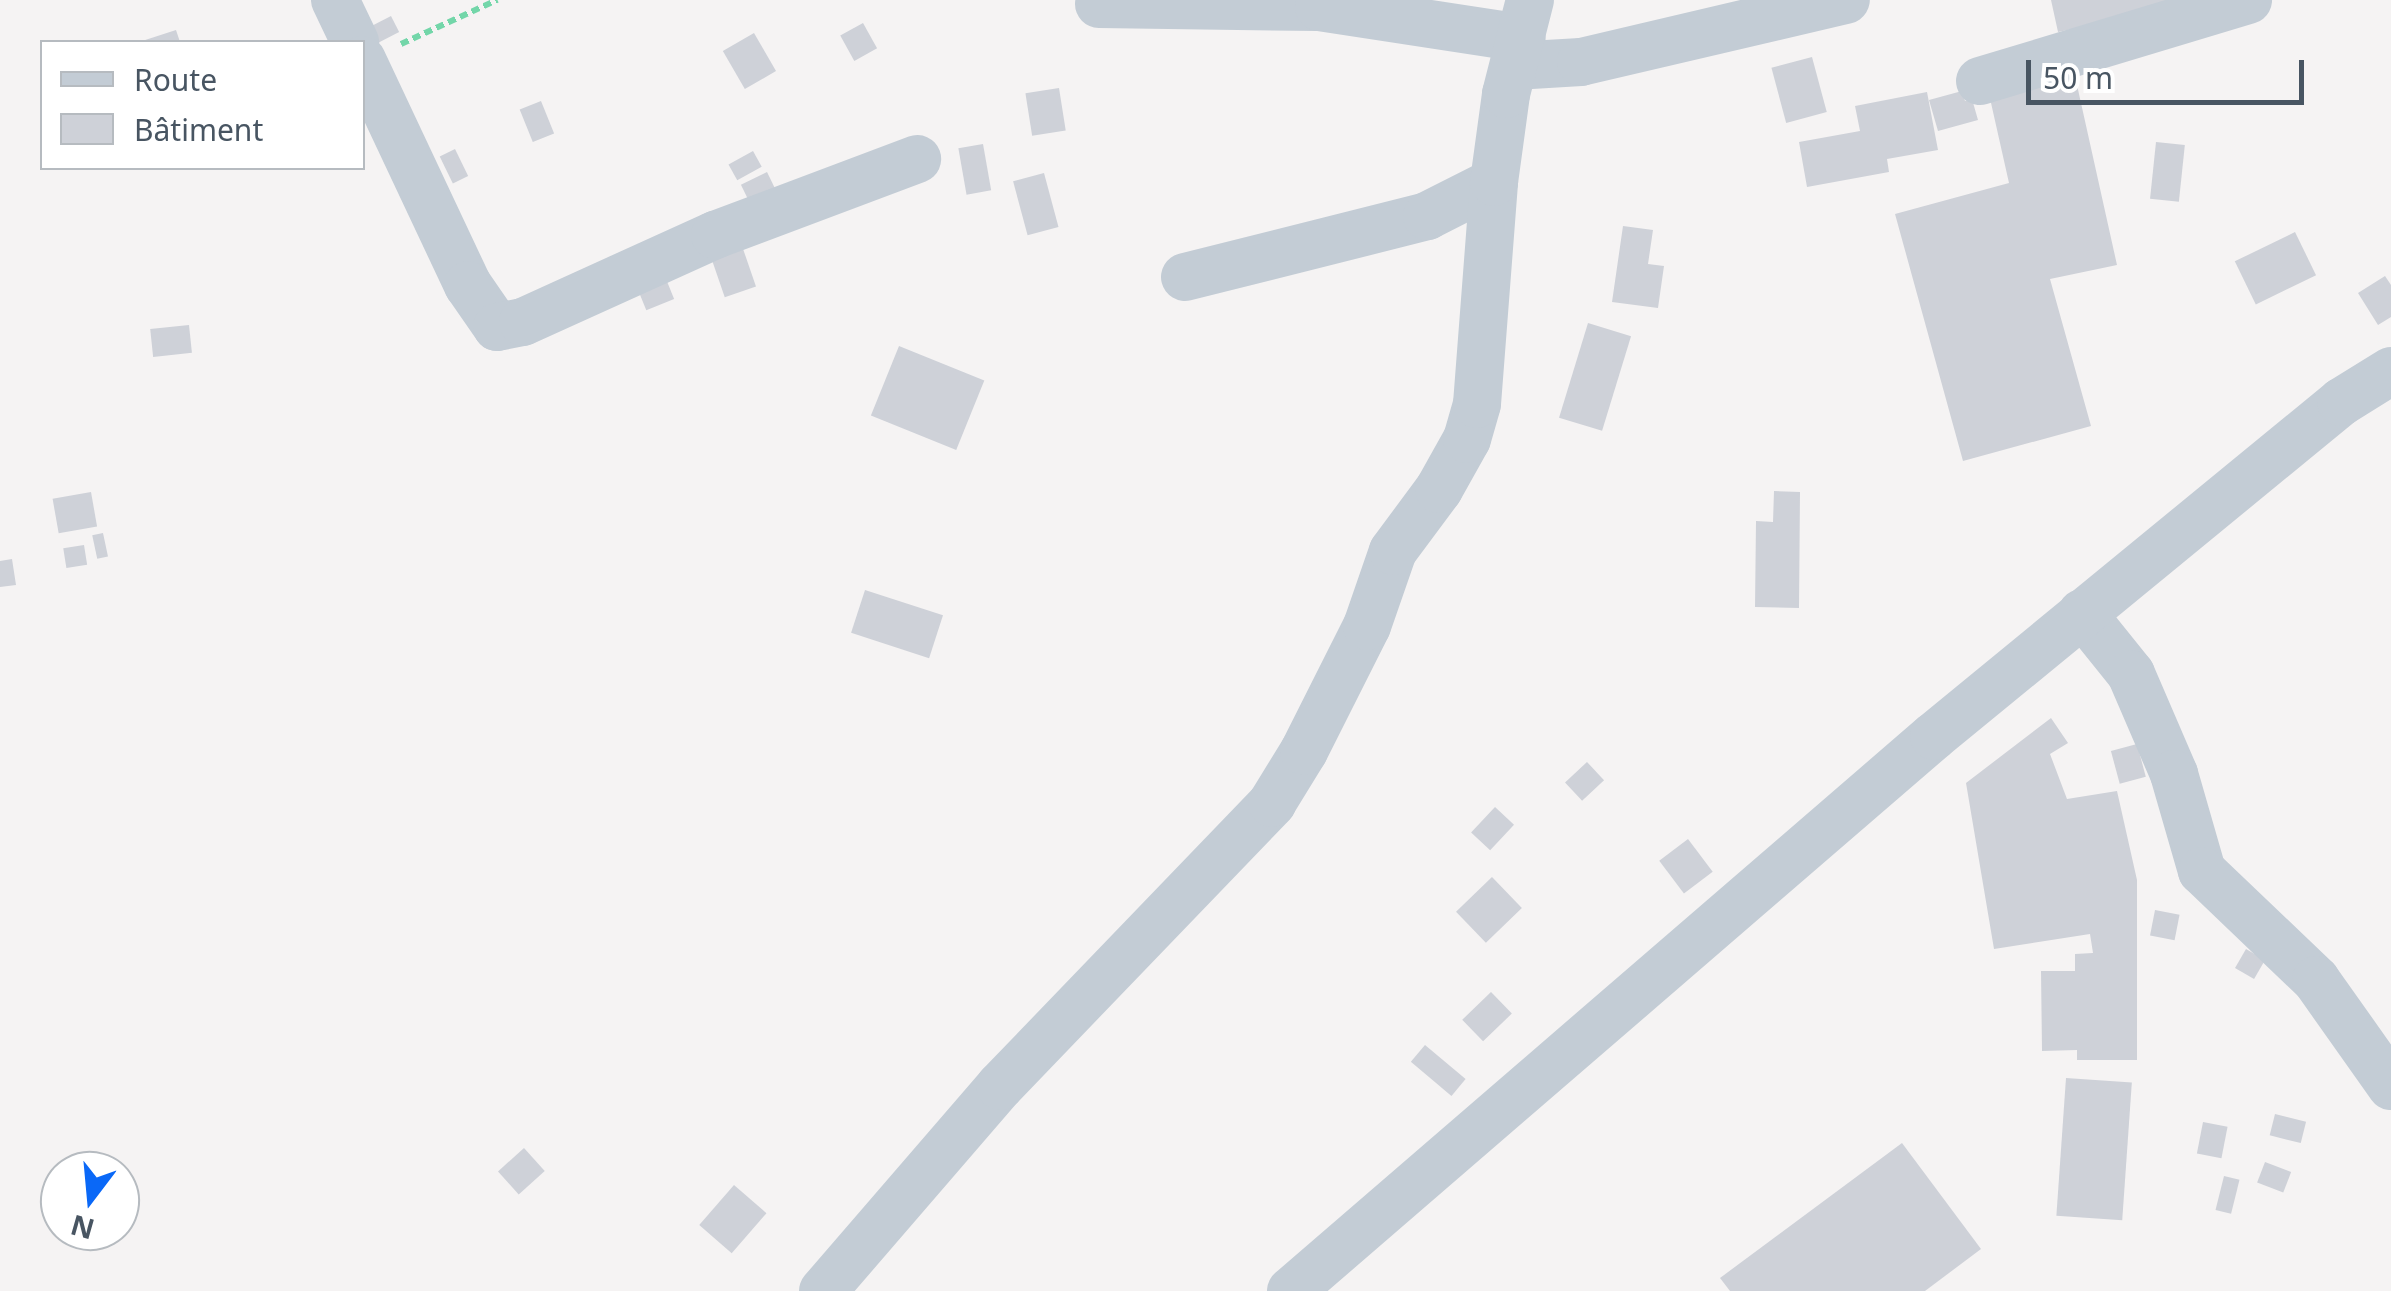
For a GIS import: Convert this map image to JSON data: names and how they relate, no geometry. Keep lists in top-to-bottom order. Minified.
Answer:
{"legend":["Route","Bâtiment"],"scale_bar":"50 m","north":"bottom"}
